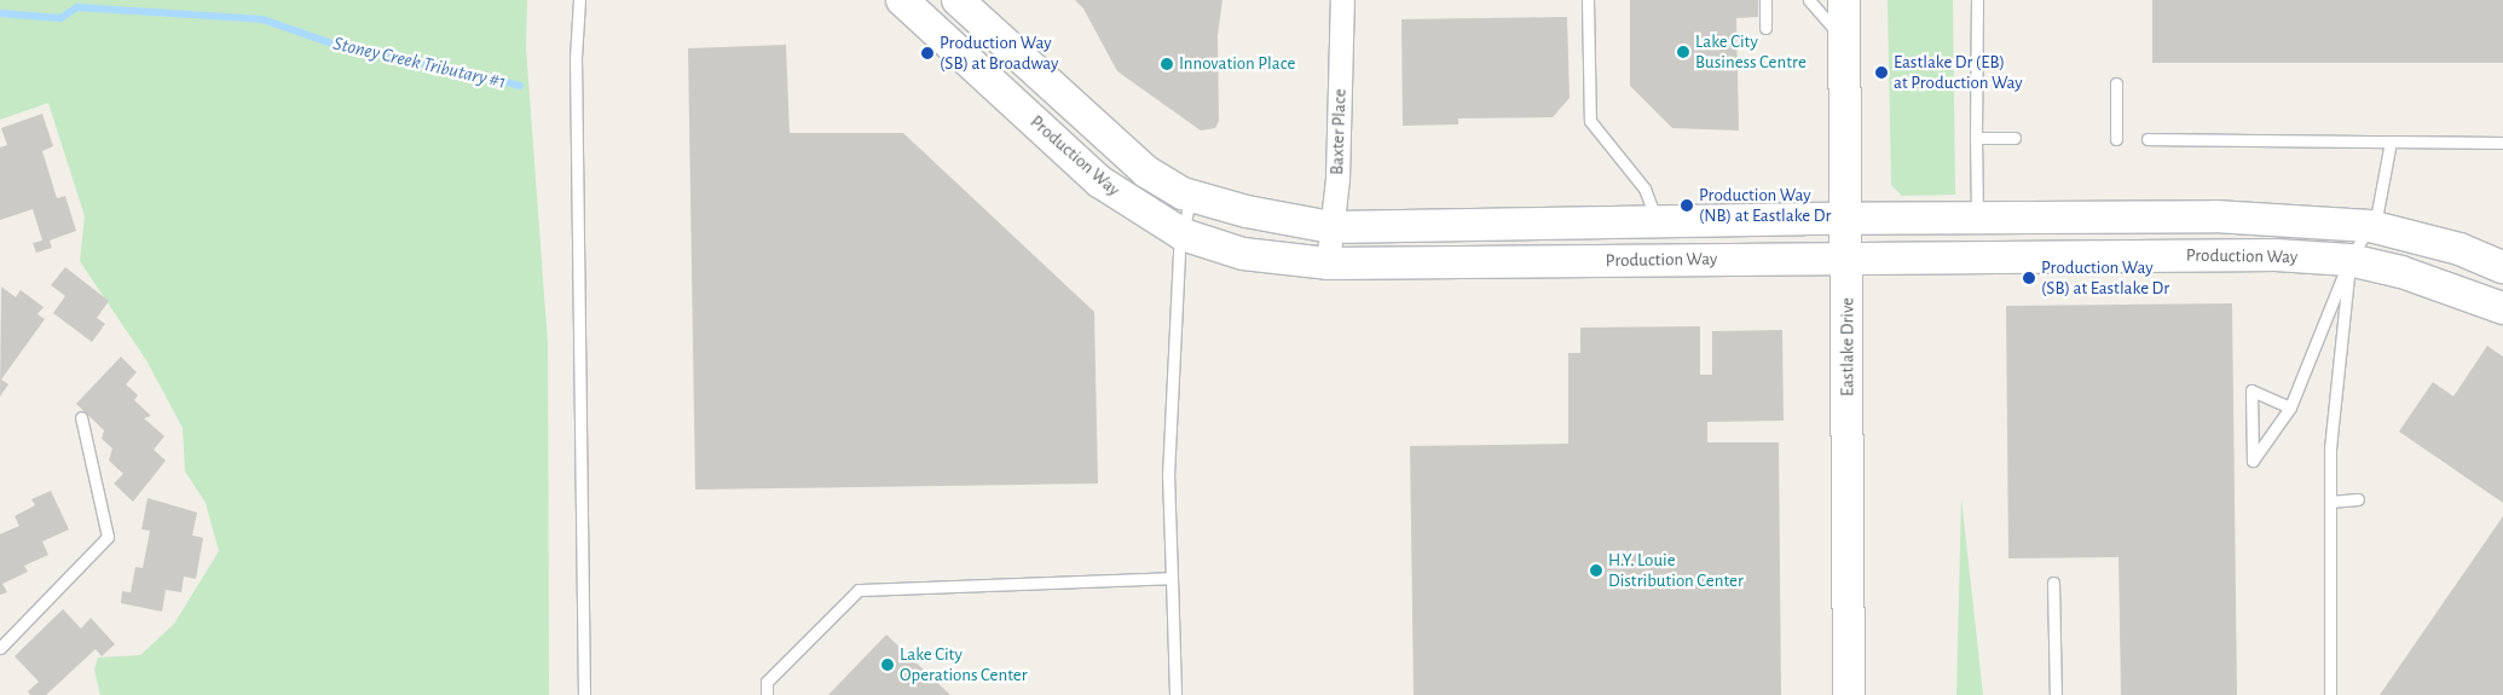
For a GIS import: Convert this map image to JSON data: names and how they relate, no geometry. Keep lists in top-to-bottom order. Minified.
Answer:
{"streets":{"street":["Baxter Place","Production Way","Eastlake Drive"]},"crossings":[["Baxter Place","Production Way"],["Production Way","Eastlake Drive"]],"water":["Stoney Creek Tributary #1"],"places":["Lake City Business Centre","Production Way (SB) at Broadway","Innovation Place","Eastlake Dr (EB) at Production Way","Production Way (NB) at Eastlake Dr","Production Way (SB) at Eastlake Dr","H.Y. Louie Distribution Center","Lake City Operations Center"]}
